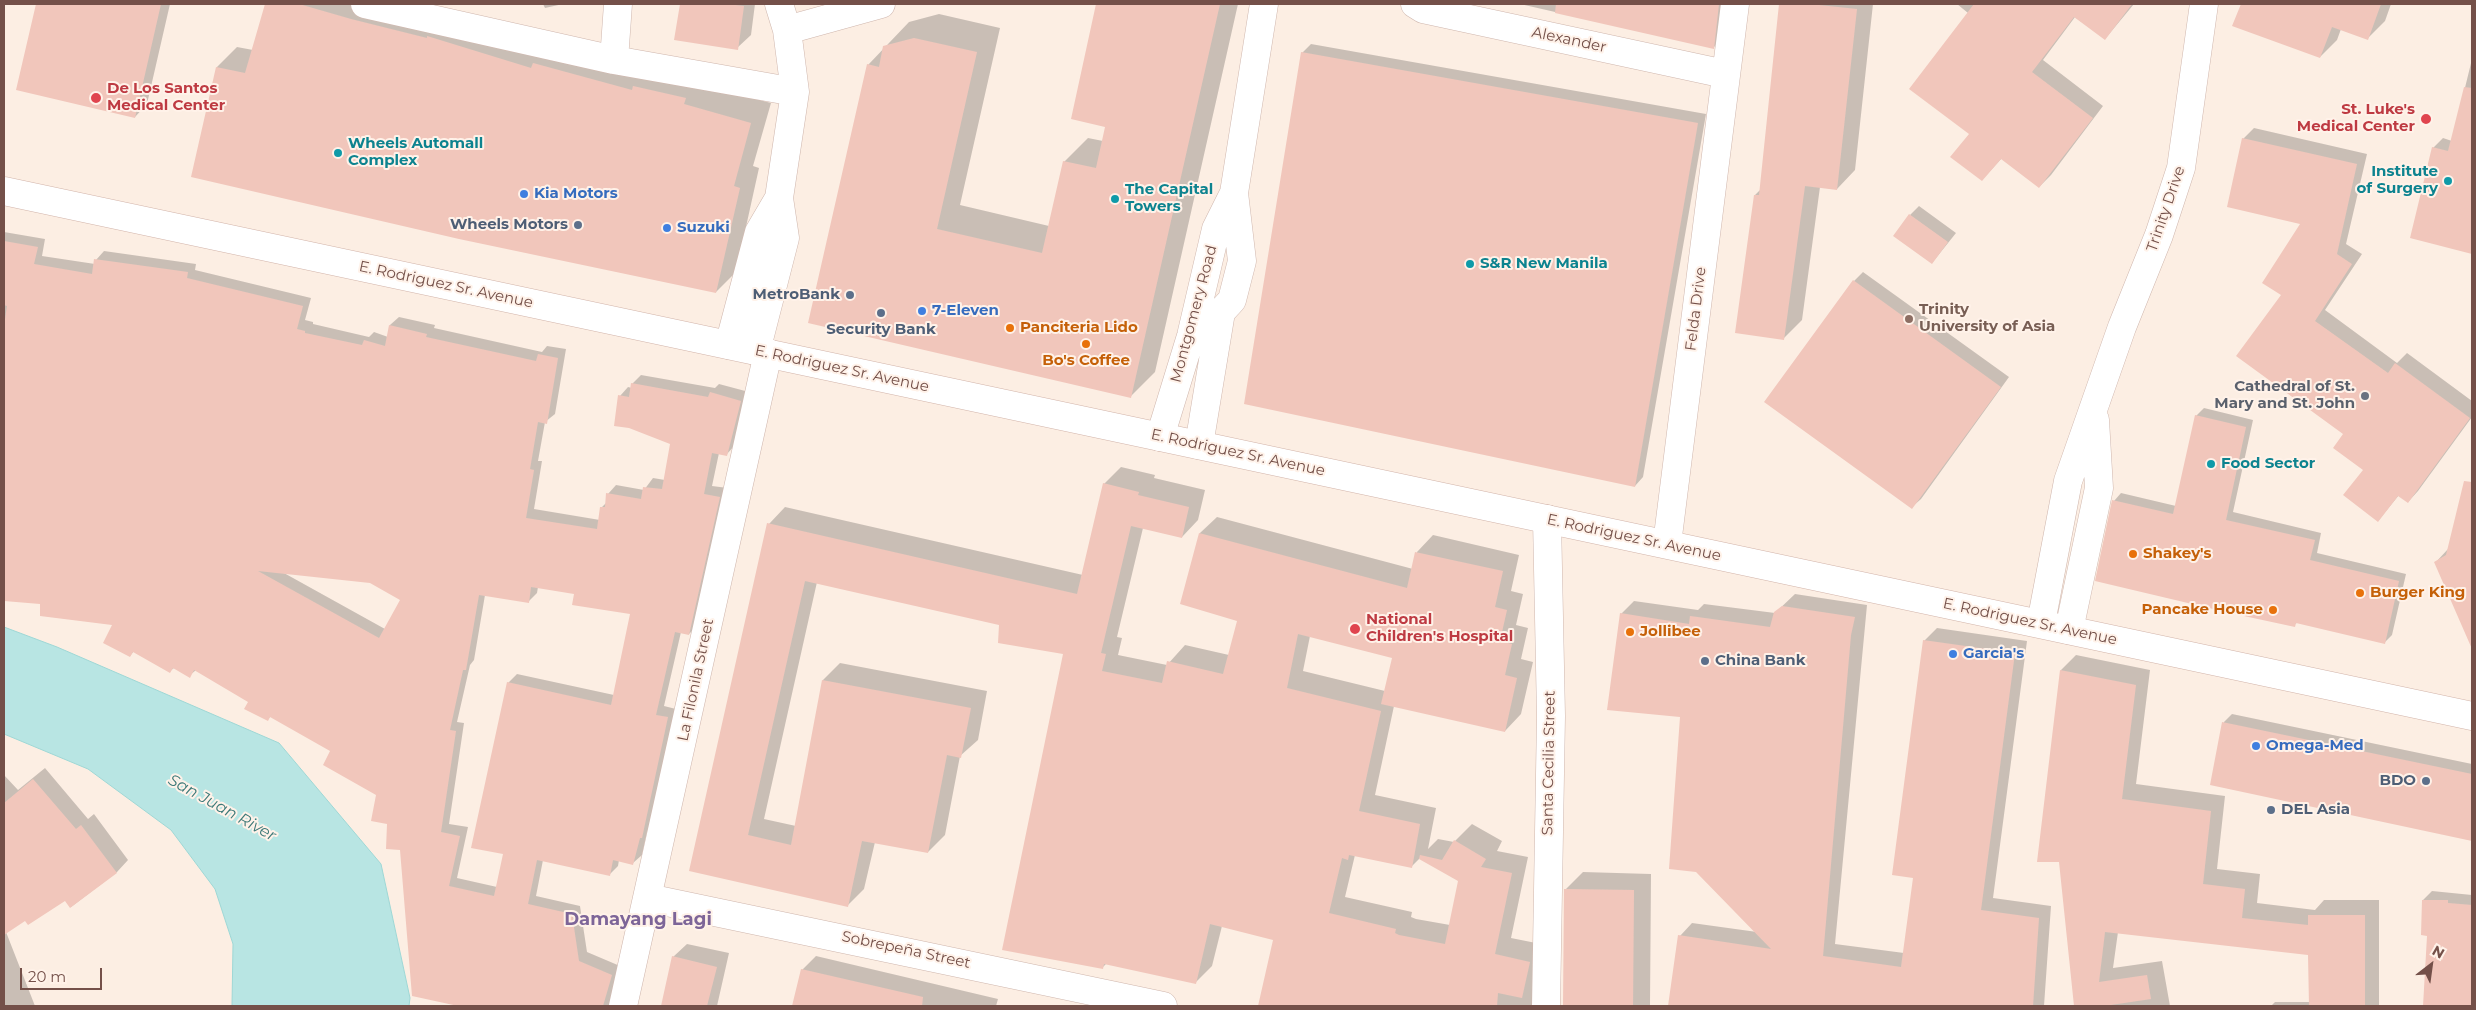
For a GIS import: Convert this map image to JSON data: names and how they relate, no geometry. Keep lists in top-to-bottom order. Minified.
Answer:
{"streets":{"street":["Alexander","Trinity Drive","E. Rodriguez Sr. Avenue","Felda Drive","Montgomery Road","La Filonila Street","Santa Cecilia Street","Sobrepeña Street"]},"crossings":[["Alexander","Felda Drive"],["Trinity Drive","E. Rodriguez Sr. Avenue"],["E. Rodriguez Sr. Avenue","Felda Drive"],["E. Rodriguez Sr. Avenue","Montgomery Road"],["E. Rodriguez Sr. Avenue","La Filonila Street"],["E. Rodriguez Sr. Avenue","Santa Cecilia Street"],["La Filonila Street","Sobrepeña Street"]],"districts":["Damayang Lagi"],"water":["San Juan River"],"places":["De Los Santos Medical Center","St. Luke's Medical Center","Wheels Automall Complex","Institute of Surgery","Kia Motors","The Capital Towers","Wheels Motors","Suzuki","S&R New Manila","MetroBank","7-Eleven","Security Bank","Trinity University of Asia","Panciteria Lido","Bo's Coffee","Cathedral of St. Mary and St. John","Food Sector","Shakey's","Burger King","Pancake House","National Children's Hospital","Jollibee","Garcia's","China Bank","Omega-Med","BDO","DEL Asia"],"scale_bar":"20 m","north":"top right"}
